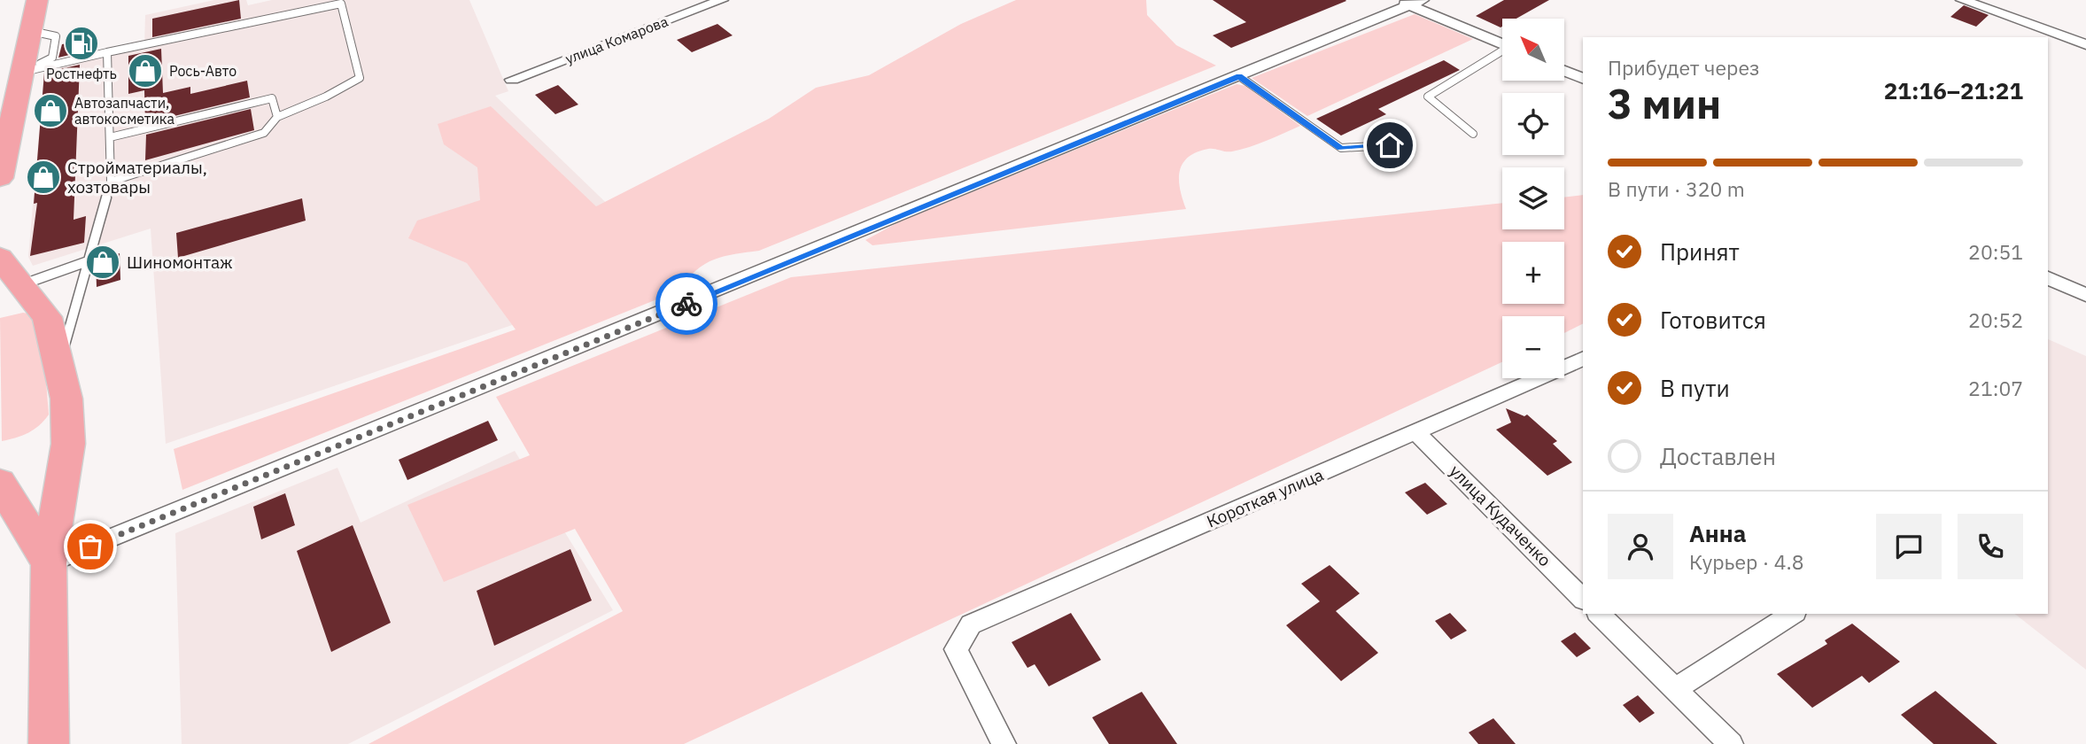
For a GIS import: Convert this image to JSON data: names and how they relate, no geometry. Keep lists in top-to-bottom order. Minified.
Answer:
{"streets":{"street":["улица Комарова","Короткая улица","улица Кудаченко"]},"crossings":[["Короткая улица","улица Кудаченко"]],"places":{"fuel station":["Ростнефть"],"shop":["Рось-Авто","Автозапчасти, автокосметика","Стройматериалы, хозтовары","Шиномонтаж"]},"north":"top left","page":{"map_buttons":["+","−"],"heading":["3 мин","Прибудет через","21:16–21:21"],"panel":["Анна","Курьер · 4.8"],"bar":"В пути · 320 m","list":[["Принят","20:51"],["Готовится","20:52"],["В пути","21:07"],"Доставлен"]}}
